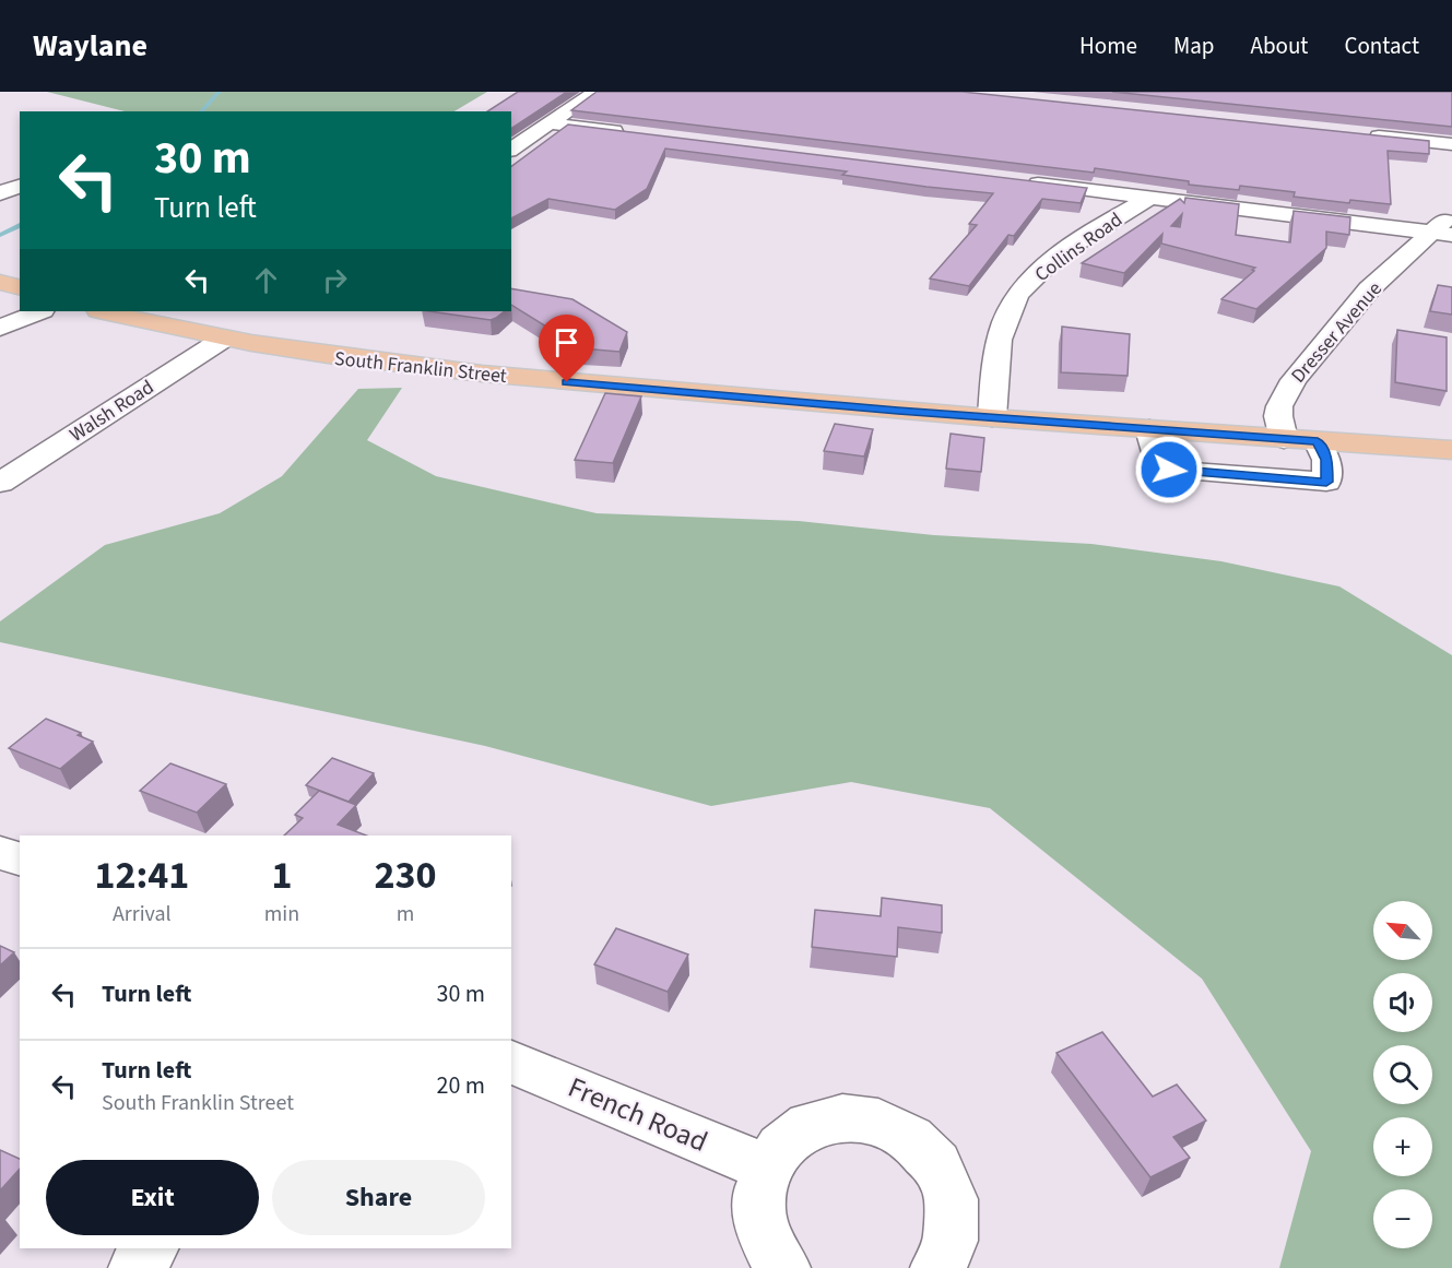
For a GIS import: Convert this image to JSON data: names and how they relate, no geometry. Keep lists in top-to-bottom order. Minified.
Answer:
{"streets":{"main road":["South Franklin Street"],"street":["Collins Road","Dresser Avenue","Walsh Road","French Road"]},"crossings":[["Collins Road","South Franklin Street"],["Dresser Avenue","South Franklin Street"],["South Franklin Street","Walsh Road"]],"north":"top left","page":{"header":"Waylane","nav":["Home","Map","About","Contact"],"turn":["30 m","Turn left"],"eta":["12:41","Arrival","1","min","230","m"],"map_buttons":["+","−"],"list":[{"name":"Turn left","value":"30 m"},{"name":"Turn left","note":"South Franklin Street","value":"20 m"}],"buttons":["Exit","Share"]}}
